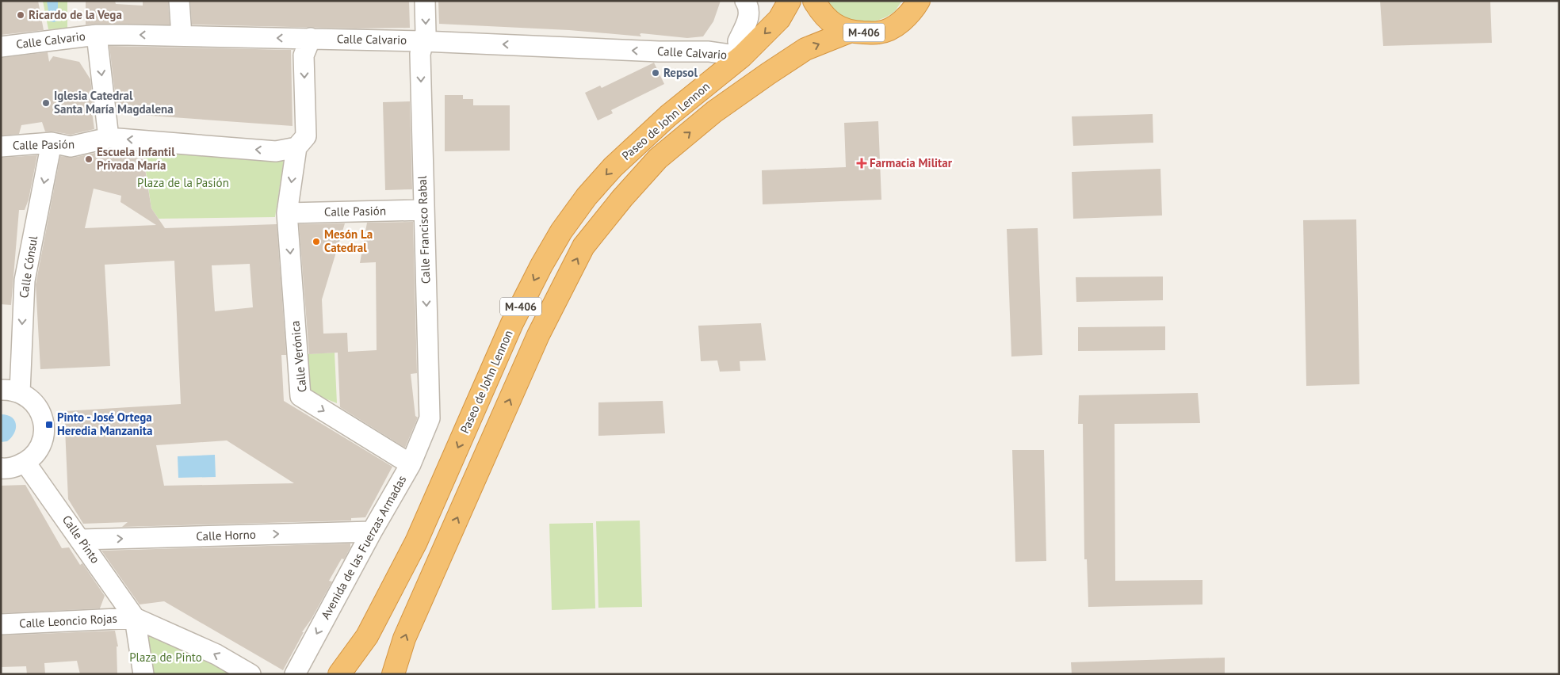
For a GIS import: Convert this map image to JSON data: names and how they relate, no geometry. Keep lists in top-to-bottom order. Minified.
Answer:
{"streets":{"highway":["M-406","Paseo de John Lennon"],"street":["Calle Calvario","Calle Pasión","Calle Francisco Rabal","Calle Cónsul","Calle Verónica","Calle Horno","Calle Pinto","Avenida de las Fuerzas Armadas","Calle Leoncio Rojas"]},"crossings":[["M-406","Paseo de John Lennon"],["Calle Calvario","Paseo de John Lennon"],["Calle Calvario","Calle Francisco Rabal"],["Calle Pasión","Calle Francisco Rabal"],["Calle Pasión","Calle Cónsul"],["Calle Pasión","Calle Verónica"],["Calle Francisco Rabal","Avenida de las Fuerzas Armadas"],["Calle Verónica","Avenida de las Fuerzas Armadas"],["Calle Horno","Calle Pinto"],["Calle Horno","Avenida de las Fuerzas Armadas"],["Calle Pinto","Calle Leoncio Rojas"]],"one_way":["Calle Cónsul","Calle Verónica","Calle Horno","Avenida de las Fuerzas Armadas"],"parks":["Plaza de la Pasión","Plaza de Pinto"],"places":{"other":["Ricardo de la Vega","Repsol","Iglesia Catedral Santa María Magdalena","Escuela Infantil Privada María","Mesón La Catedral"],"health":["Farmacia Militar"],"transit":["Pinto - José Ortega Heredia Manzanita"]}}
